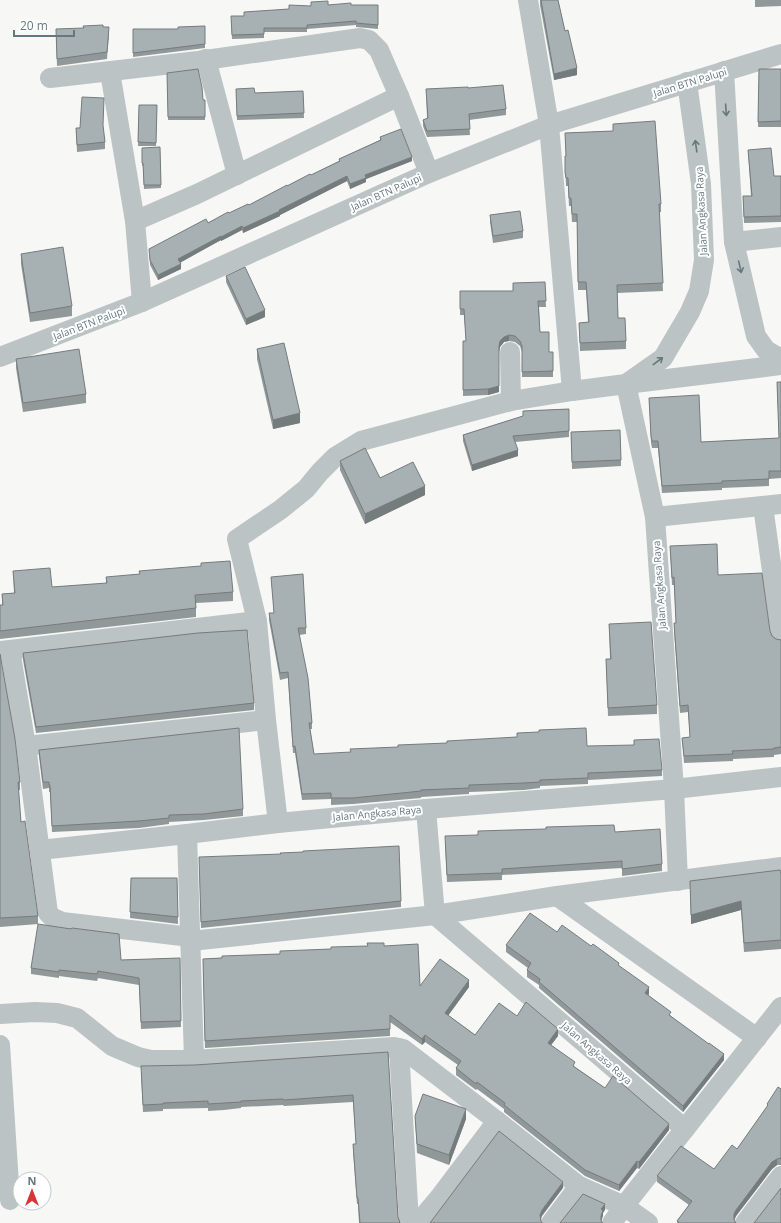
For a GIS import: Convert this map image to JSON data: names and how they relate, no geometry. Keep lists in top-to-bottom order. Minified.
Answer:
{"streets":{"street":["Jalan BTN Palupi","Jalan Angkasa Raya"]},"crossings":[["Jalan BTN Palupi","Jalan Angkasa Raya"]],"scale_bar":"20 m","north":"top"}
